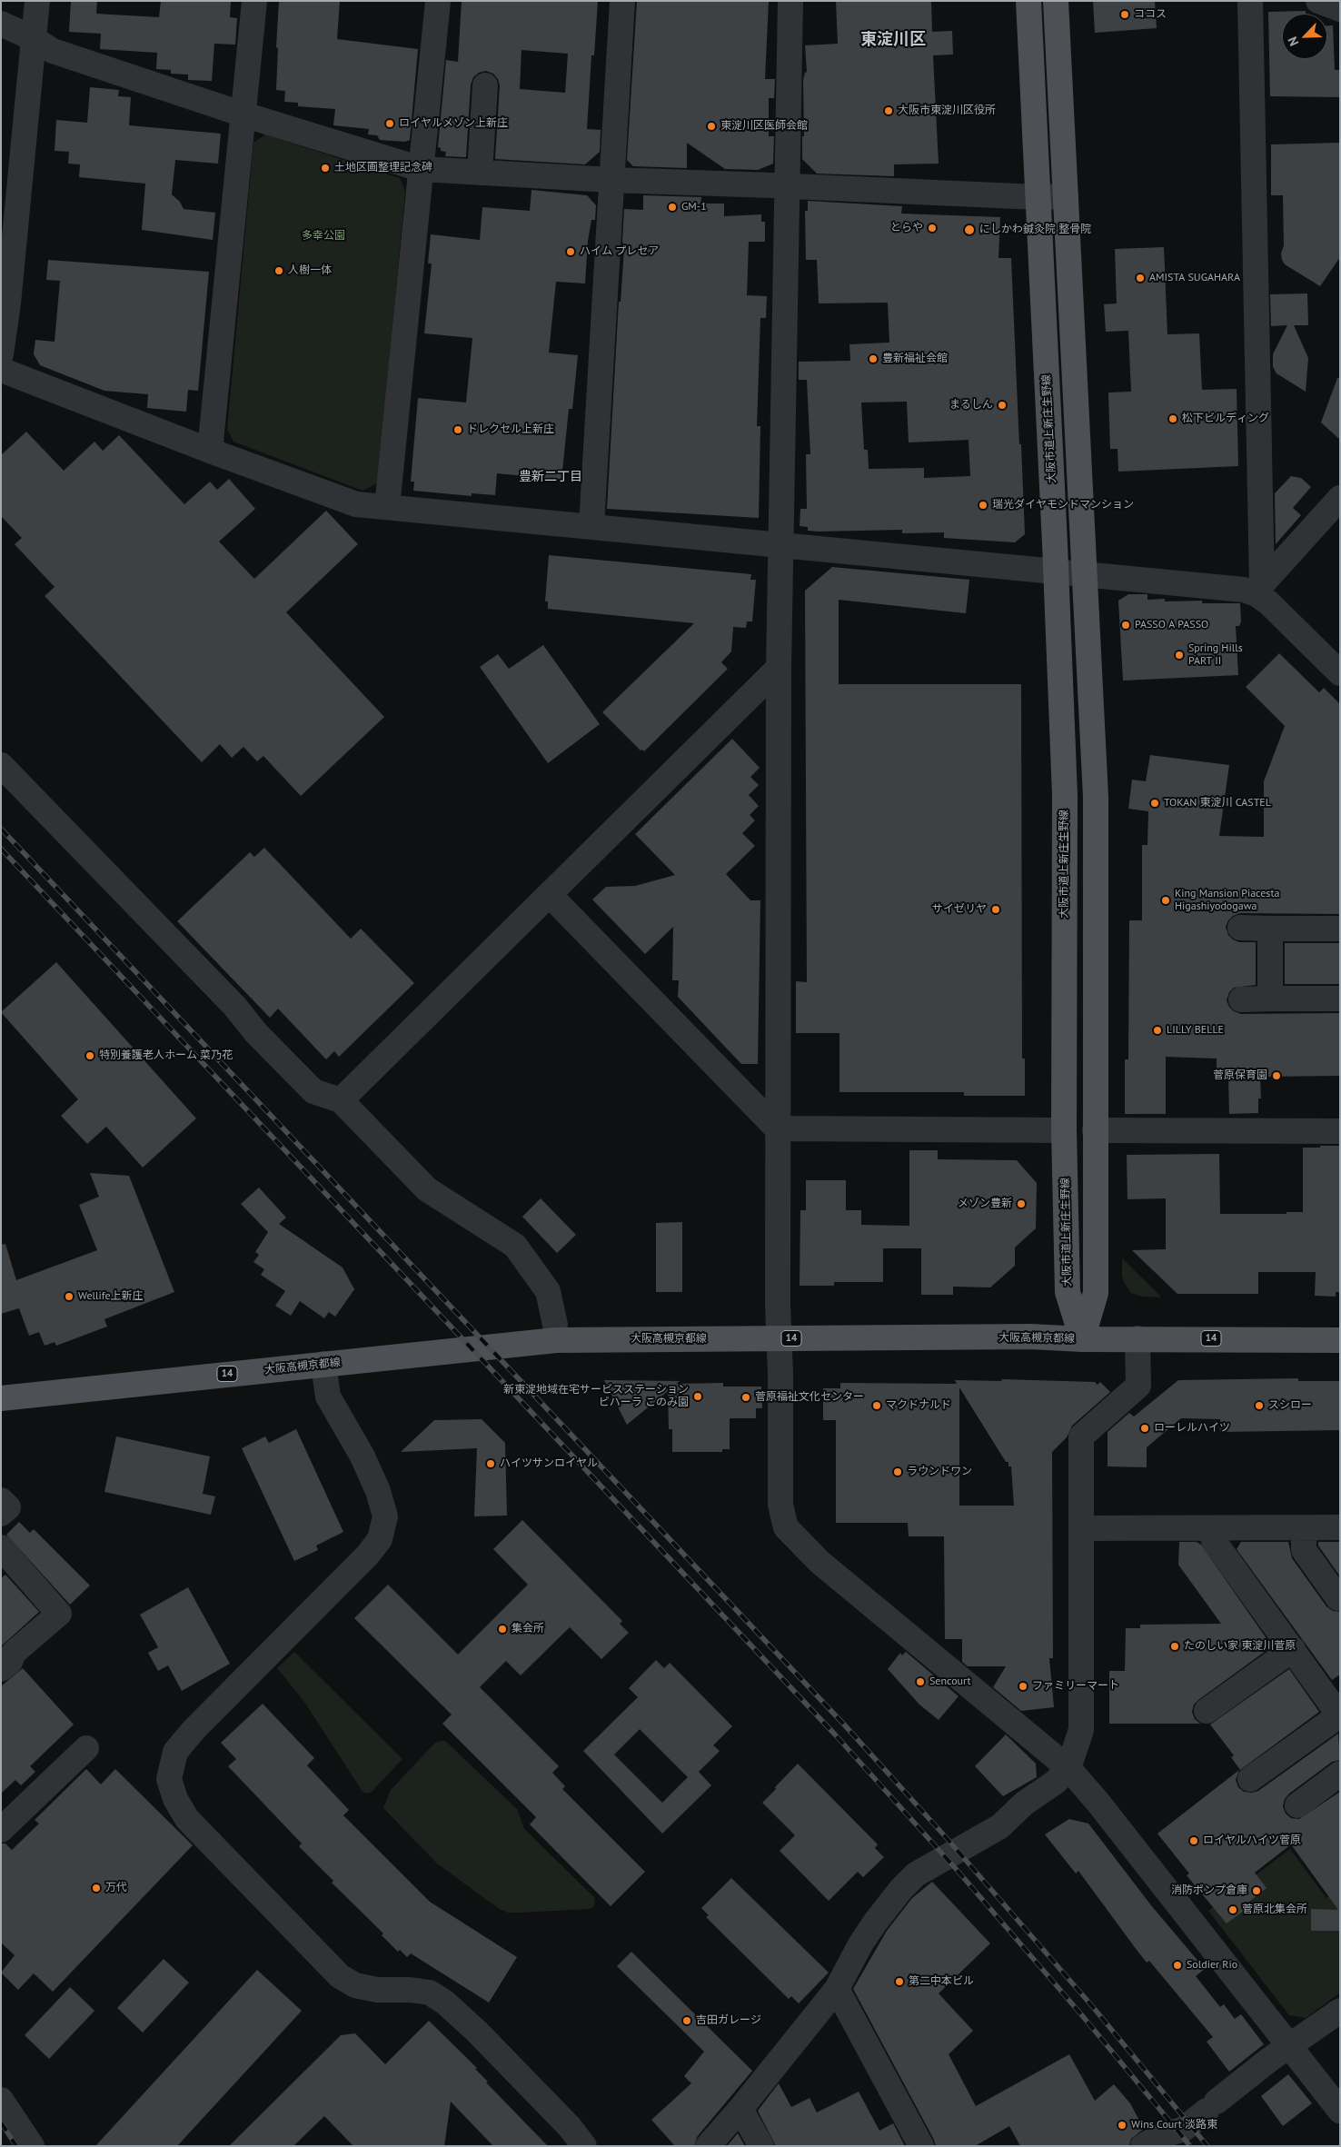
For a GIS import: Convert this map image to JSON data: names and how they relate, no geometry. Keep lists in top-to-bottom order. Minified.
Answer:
{"streets":{"main road":["大阪市道上新庄生野線","14","大阪高槻京都線"]},"crossings":[["大阪市道上新庄生野線","大阪高槻京都線"]],"districts":["東淀川区","豊新二丁目"],"parks":["多幸公園"],"places":["ココス","大阪市東淀川区役所","ロイヤルメゾン上新庄","東淀川区医師会館","土地区画整理記念碑","GM-1","とらや","にしかわ鍼灸院 整骨院","ハイム プレセア","人樹一体","AMISTA SUGAHARA","豊新福祉会館","まるしん","松下ビルディング","ドレクセル上新庄","瑞光ダイヤモンドマンション","PASSO A PASSO","Spring Hills PART II","TOKAN 東淀川 CASTEL","King Mansion Piacesta Higashiyodogawa","サイゼリヤ","LILLY BELLE","特別養護老人ホーム 菜乃花","菅原保育園","メゾン豊新","Wellife上新庄","新東淀地域在宅サービスステーション ビハーラ このみ園","菅原福祉文化センター","マクドナルド","スシロー","ローレルハイツ","ハイツサンロイヤル","ラウンドワン","集会所","たのしい家 東淀川菅原","Sencourt","ファミリーマート","ロイヤルハイツ菅原","万代","消防ポンプ倉庫","菅原北集会所","Soldier Rio","第二中本ビル","吉田ガレージ","Wins Court 淡路東"],"north":"bottom left"}
